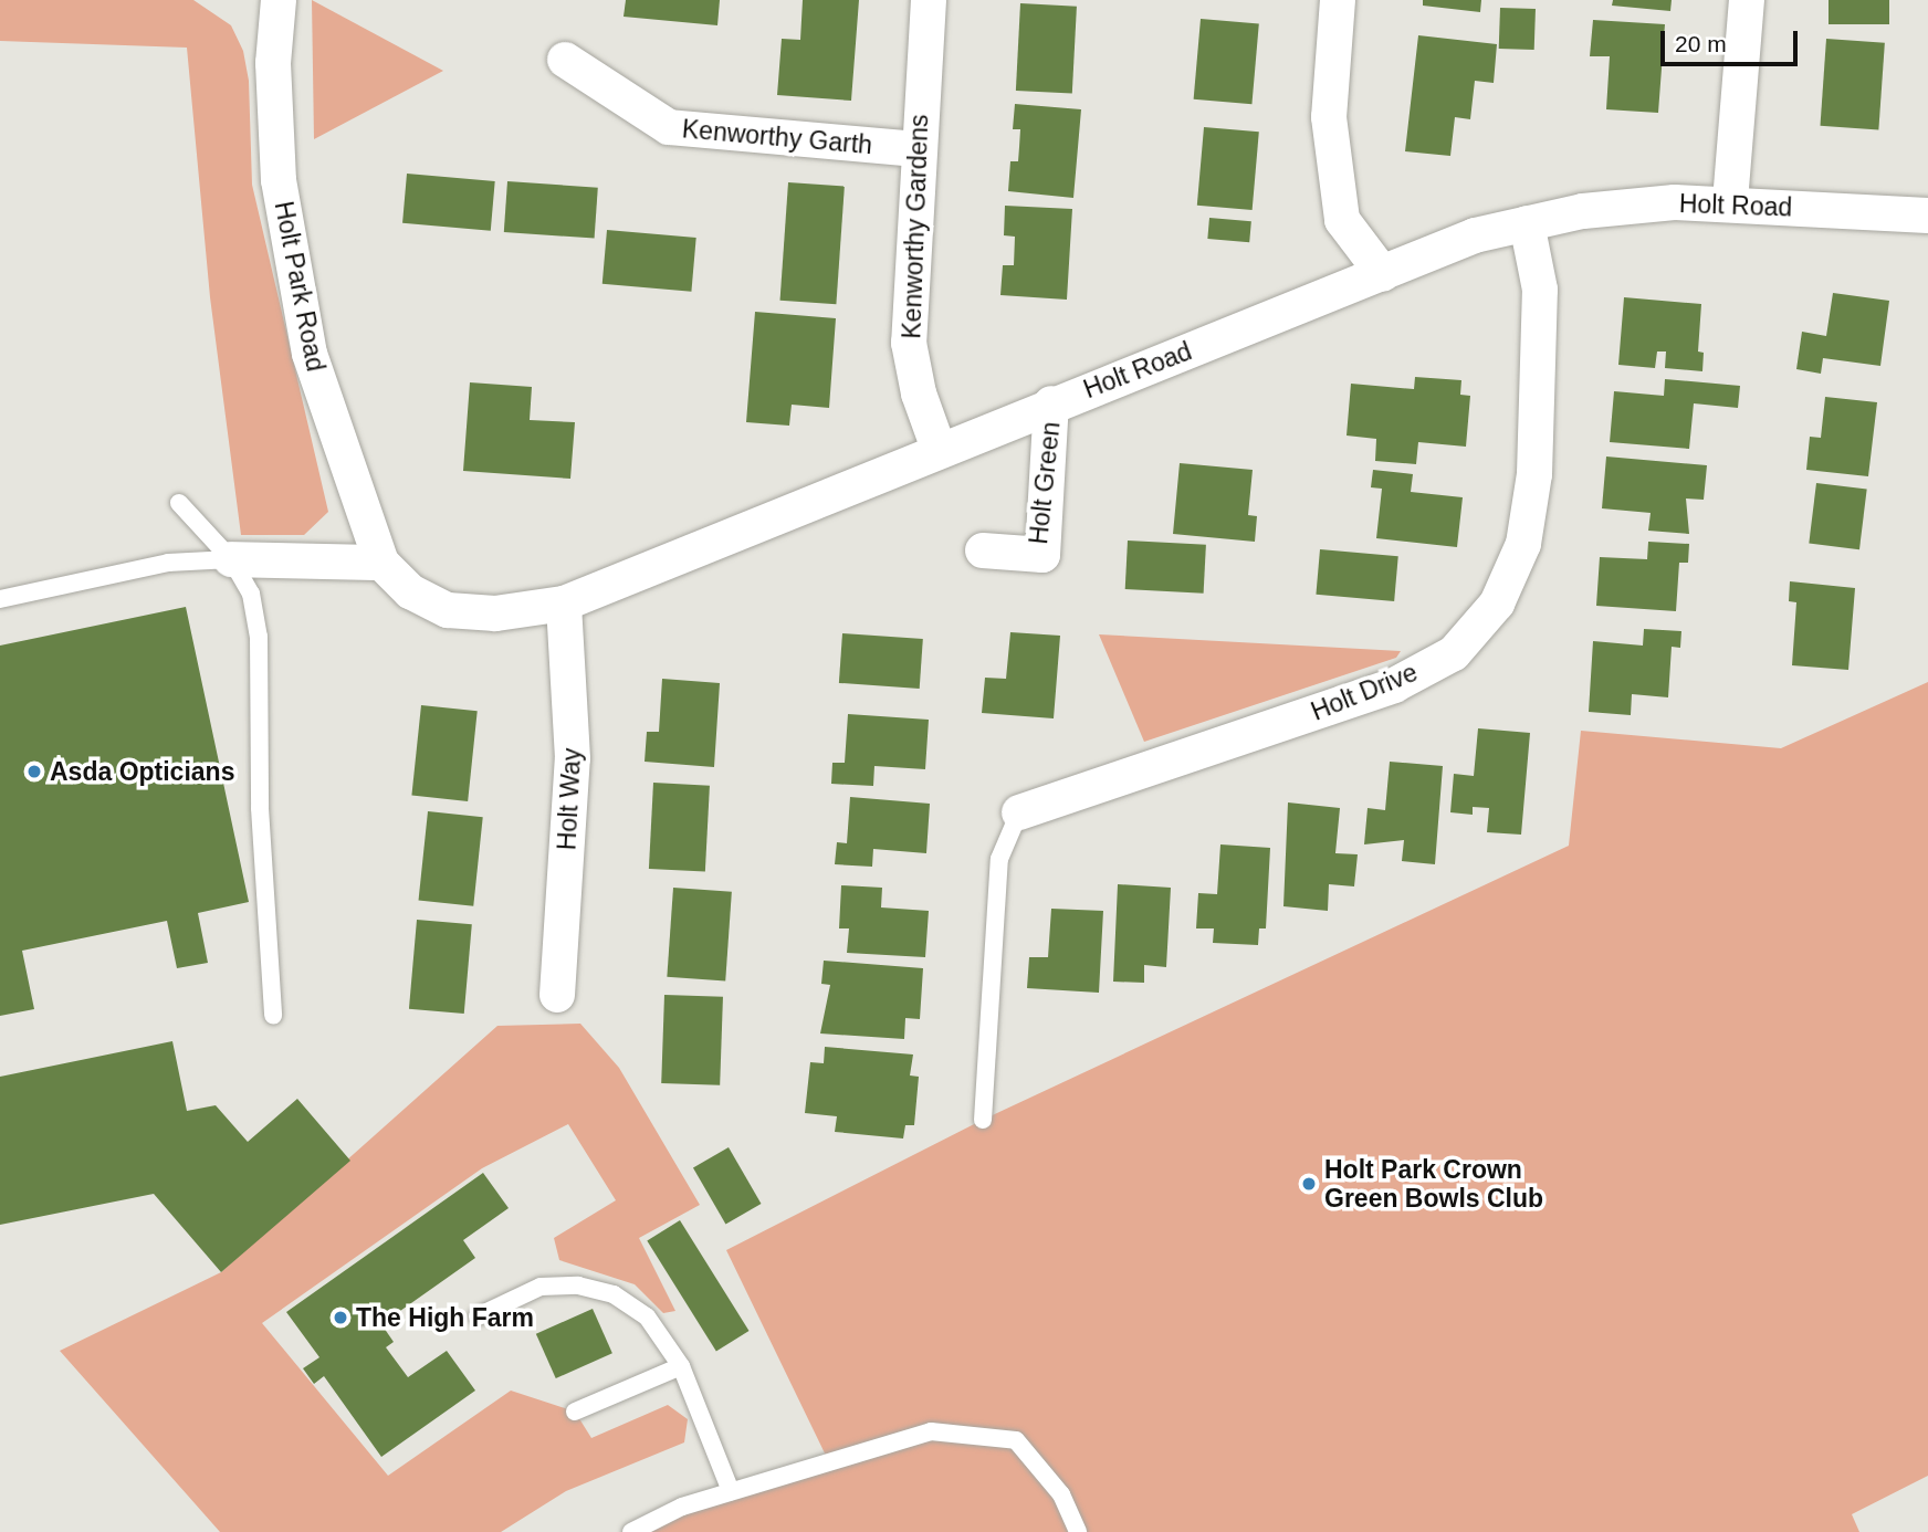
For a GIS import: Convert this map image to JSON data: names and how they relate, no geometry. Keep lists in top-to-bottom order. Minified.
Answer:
{"streets":{"street":["Kenworthy Garth","Holt Road","Kenworthy Gardens","Holt Park Road","Holt Green","Holt Drive","Holt Way"]},"crossings":[["Kenworthy Garth","Kenworthy Gardens"],["Holt Road","Kenworthy Gardens"],["Holt Road","Holt Park Road"],["Holt Road","Holt Green"],["Holt Road","Holt Drive"],["Holt Road","Holt Way"]],"places":["Asda Opticians","Holt Park Crown Green Bowls Club","The High Farm"],"scale_bar":"20 m"}
